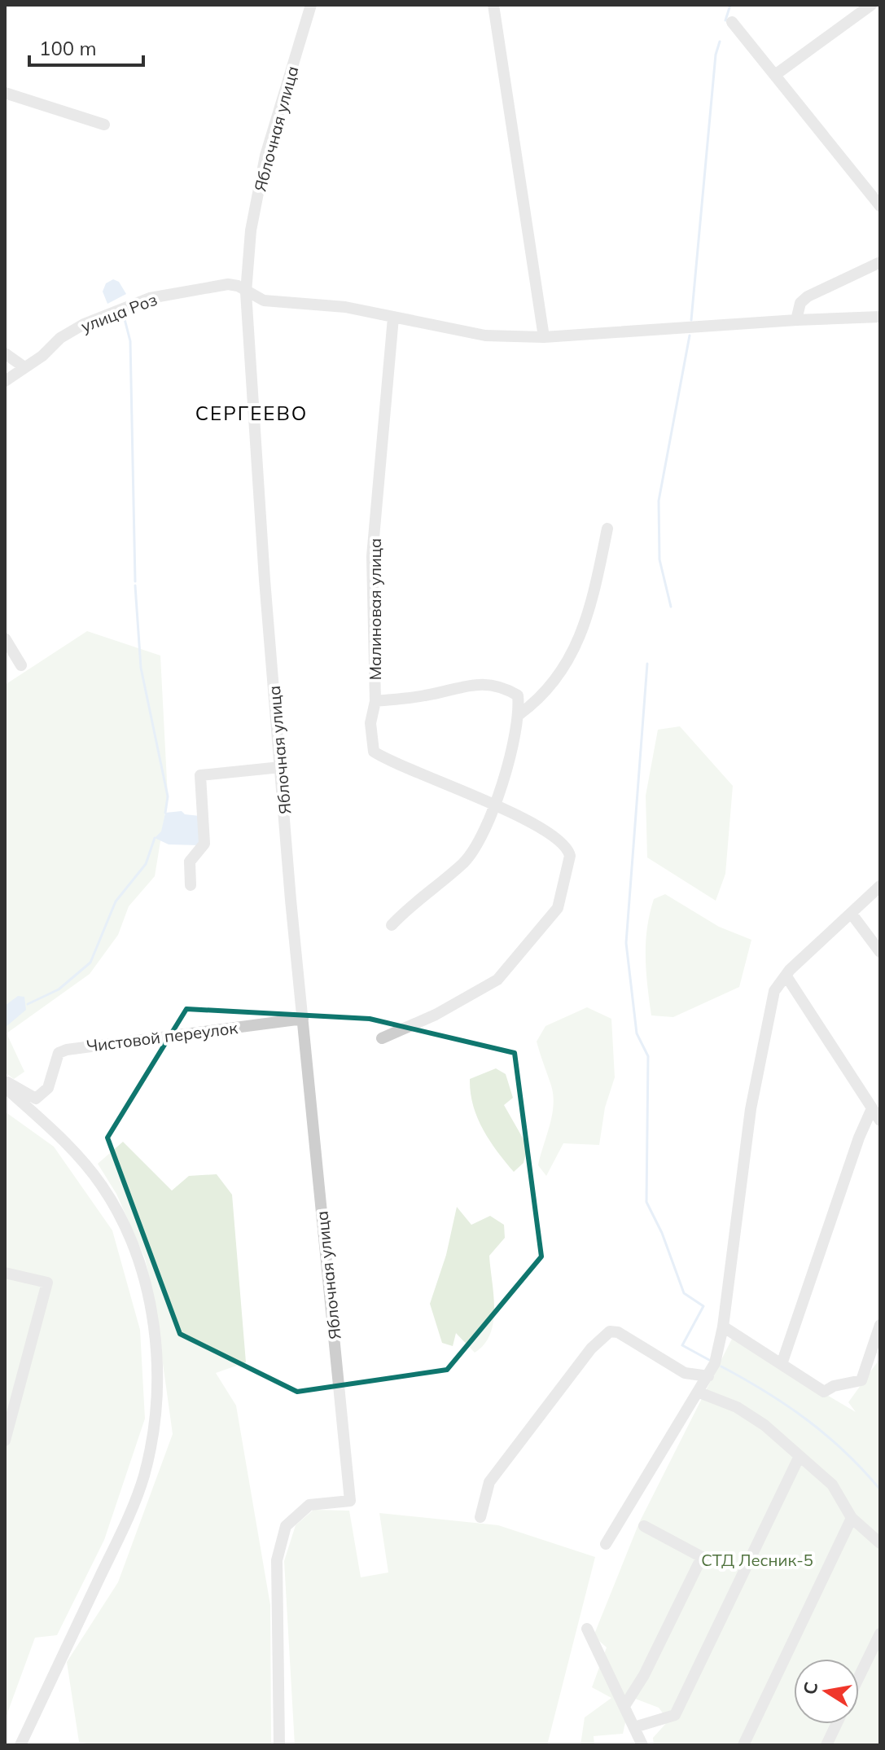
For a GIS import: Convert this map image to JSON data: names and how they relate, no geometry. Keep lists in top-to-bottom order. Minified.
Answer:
{"streets":{"street":["Яблочная улица","улица Роз","Малиновая улица","Чистовой переулок"]},"crossings":[["Яблочная улица","улица Роз"],["Яблочная улица","Чистовой переулок"],["улица Роз","Малиновая улица"]],"districts":["СЕРГЕЕВО"],"parks":["СТД Лесник-5"],"scale_bar":"100 m","north":"left"}
